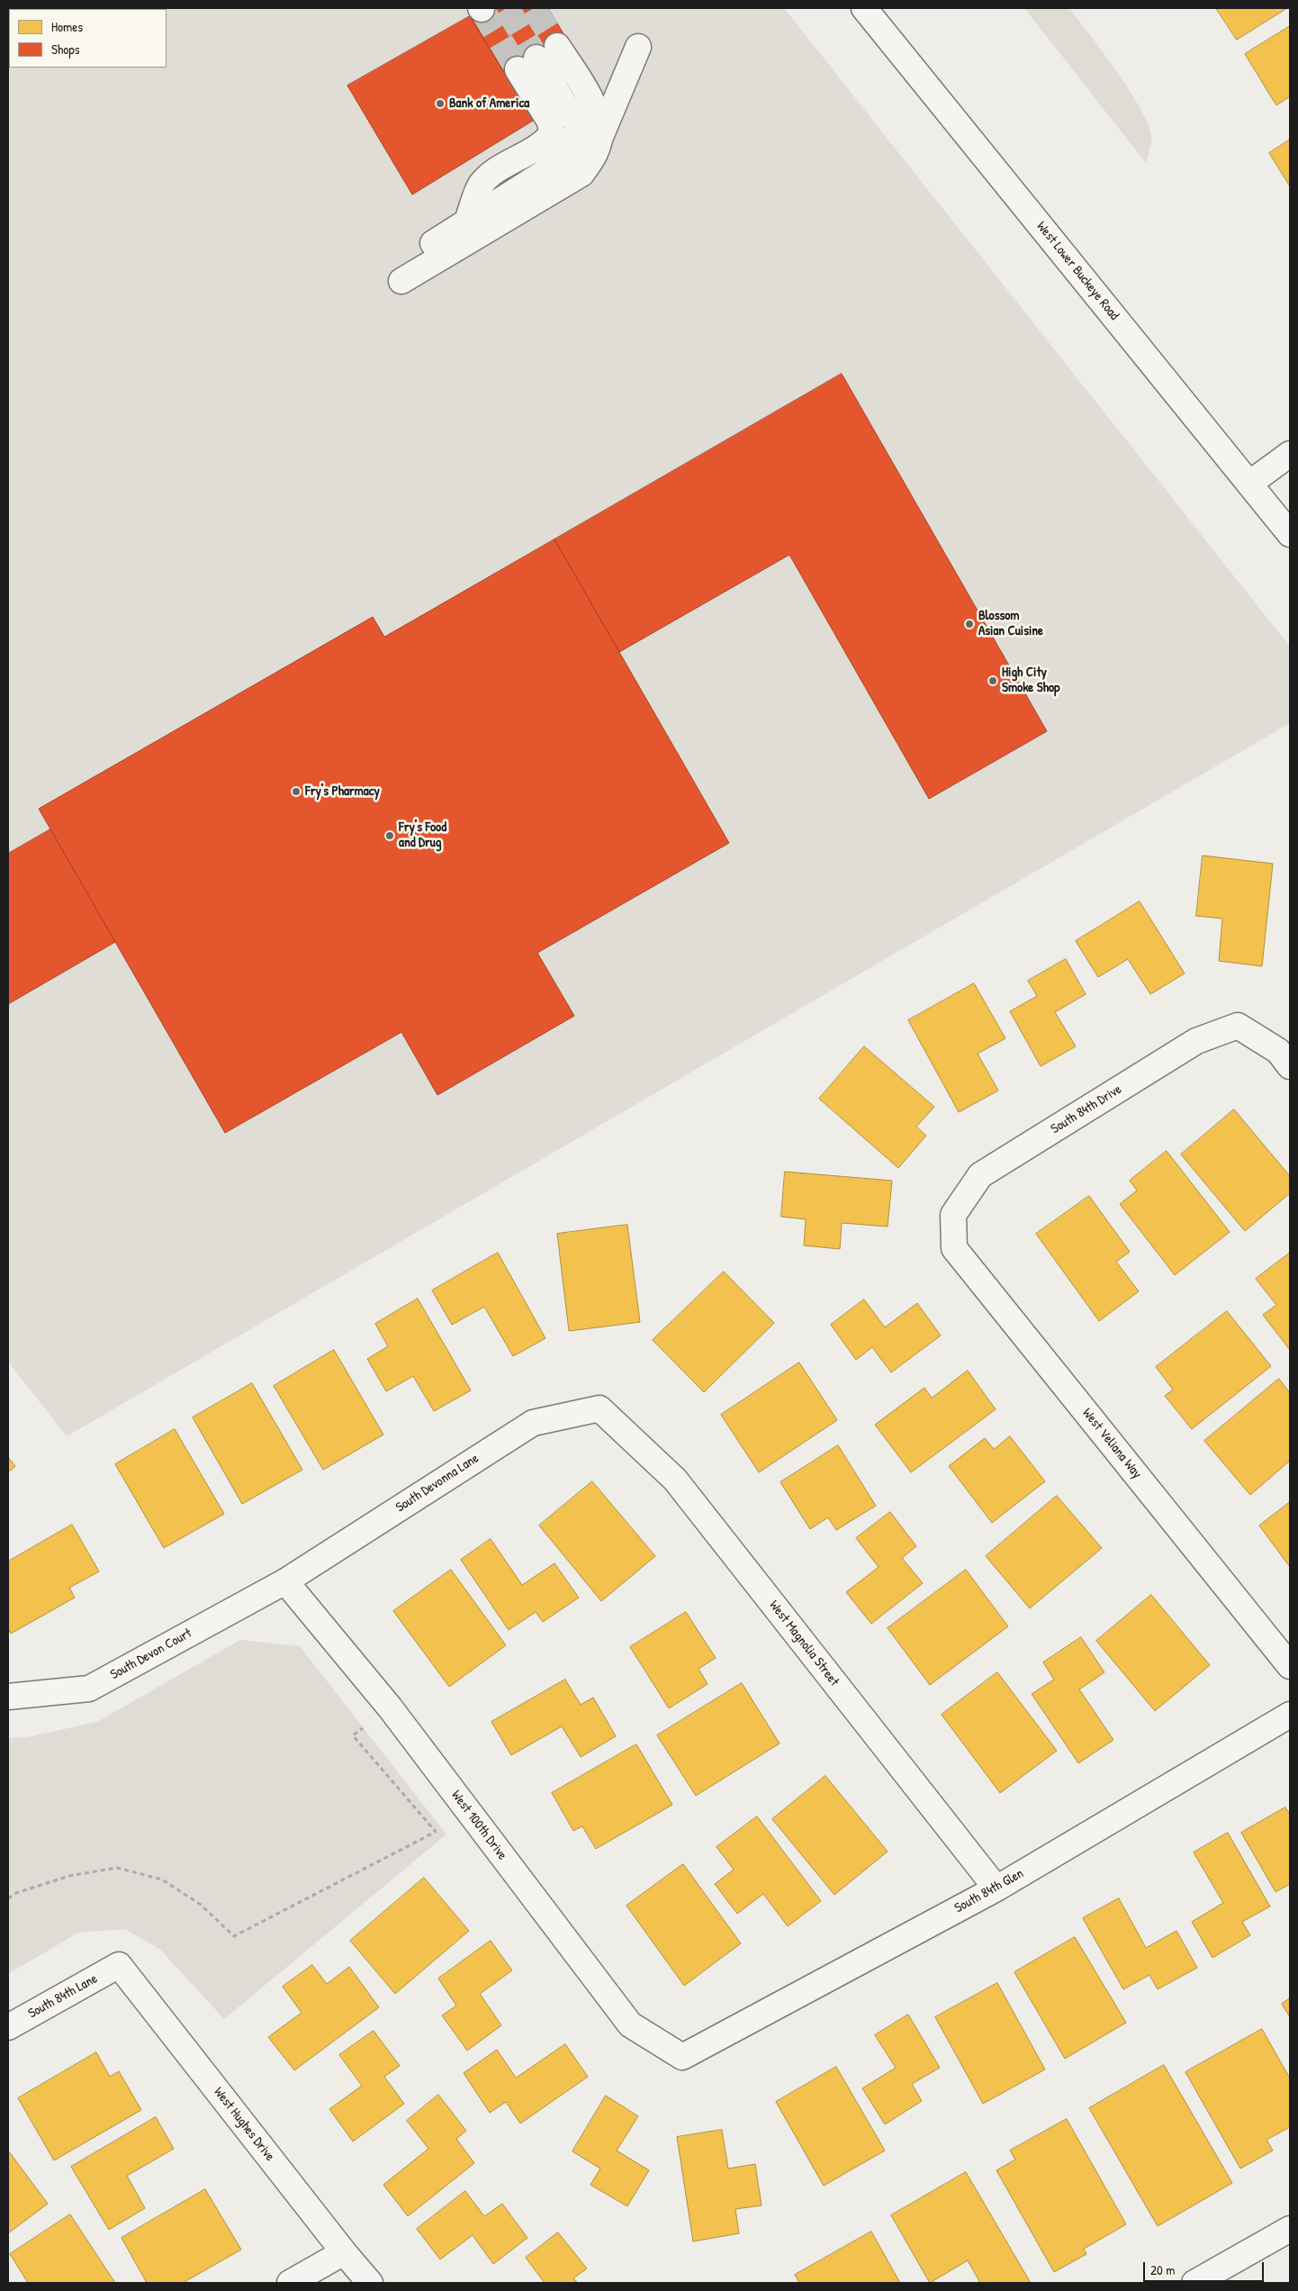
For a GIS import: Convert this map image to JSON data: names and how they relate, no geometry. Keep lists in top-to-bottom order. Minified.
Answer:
{"streets":{"street":["West Lower Buckeye Road","South 84th Drive","West Veliana Way","South Devonna Lane","West Magnolia Street","South Devon Court","West 100th Drive","South 84th Glen","South 84th Lane","West Hughes Drive"]},"crossings":[["South 84th Drive","West Veliana Way"],["South Devonna Lane","West Magnolia Street"],["South Devonna Lane","South Devon Court"],["South Devonna Lane","West 100th Drive"],["West Magnolia Street","South 84th Glen"],["South Devon Court","West 100th Drive"],["West 100th Drive","South 84th Glen"],["South 84th Lane","West Hughes Drive"]],"places":["Bank of America","Blossom Asian Cuisine","High City Smoke Shop","Fry's Pharmacy","Fry's Food and Drug"],"legend":["Homes","Shops"],"scale_bar":"20 m"}
